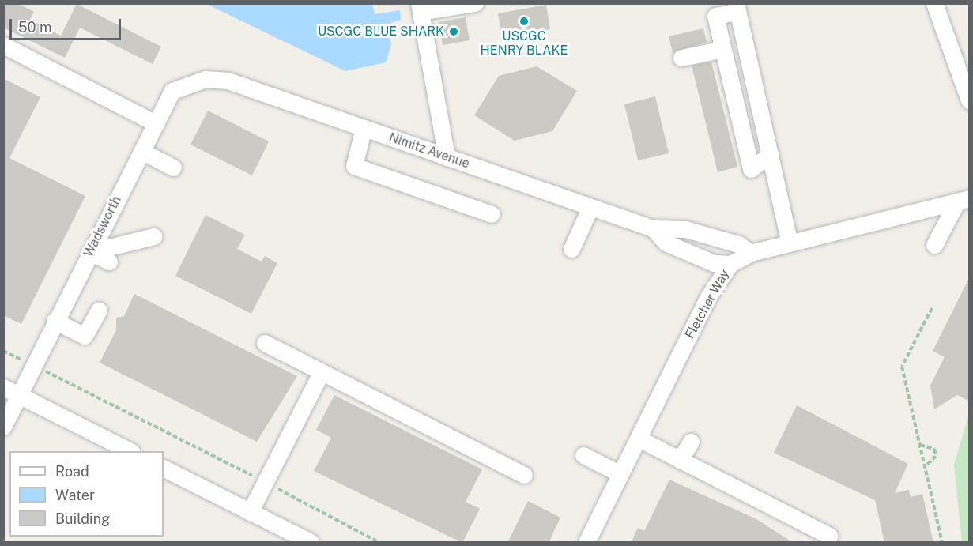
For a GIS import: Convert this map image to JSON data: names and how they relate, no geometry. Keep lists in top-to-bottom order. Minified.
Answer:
{"streets":{"street":["Nimitz Avenue","Wadsworth","Fletcher Way"]},"crossings":[["Nimitz Avenue","Wadsworth"],["Nimitz Avenue","Fletcher Way"]],"places":["USCGC HENRY BLAKE","USCGC BLUE SHARK"],"legend":["Road","Water","Building"],"scale_bar":"50 m"}
